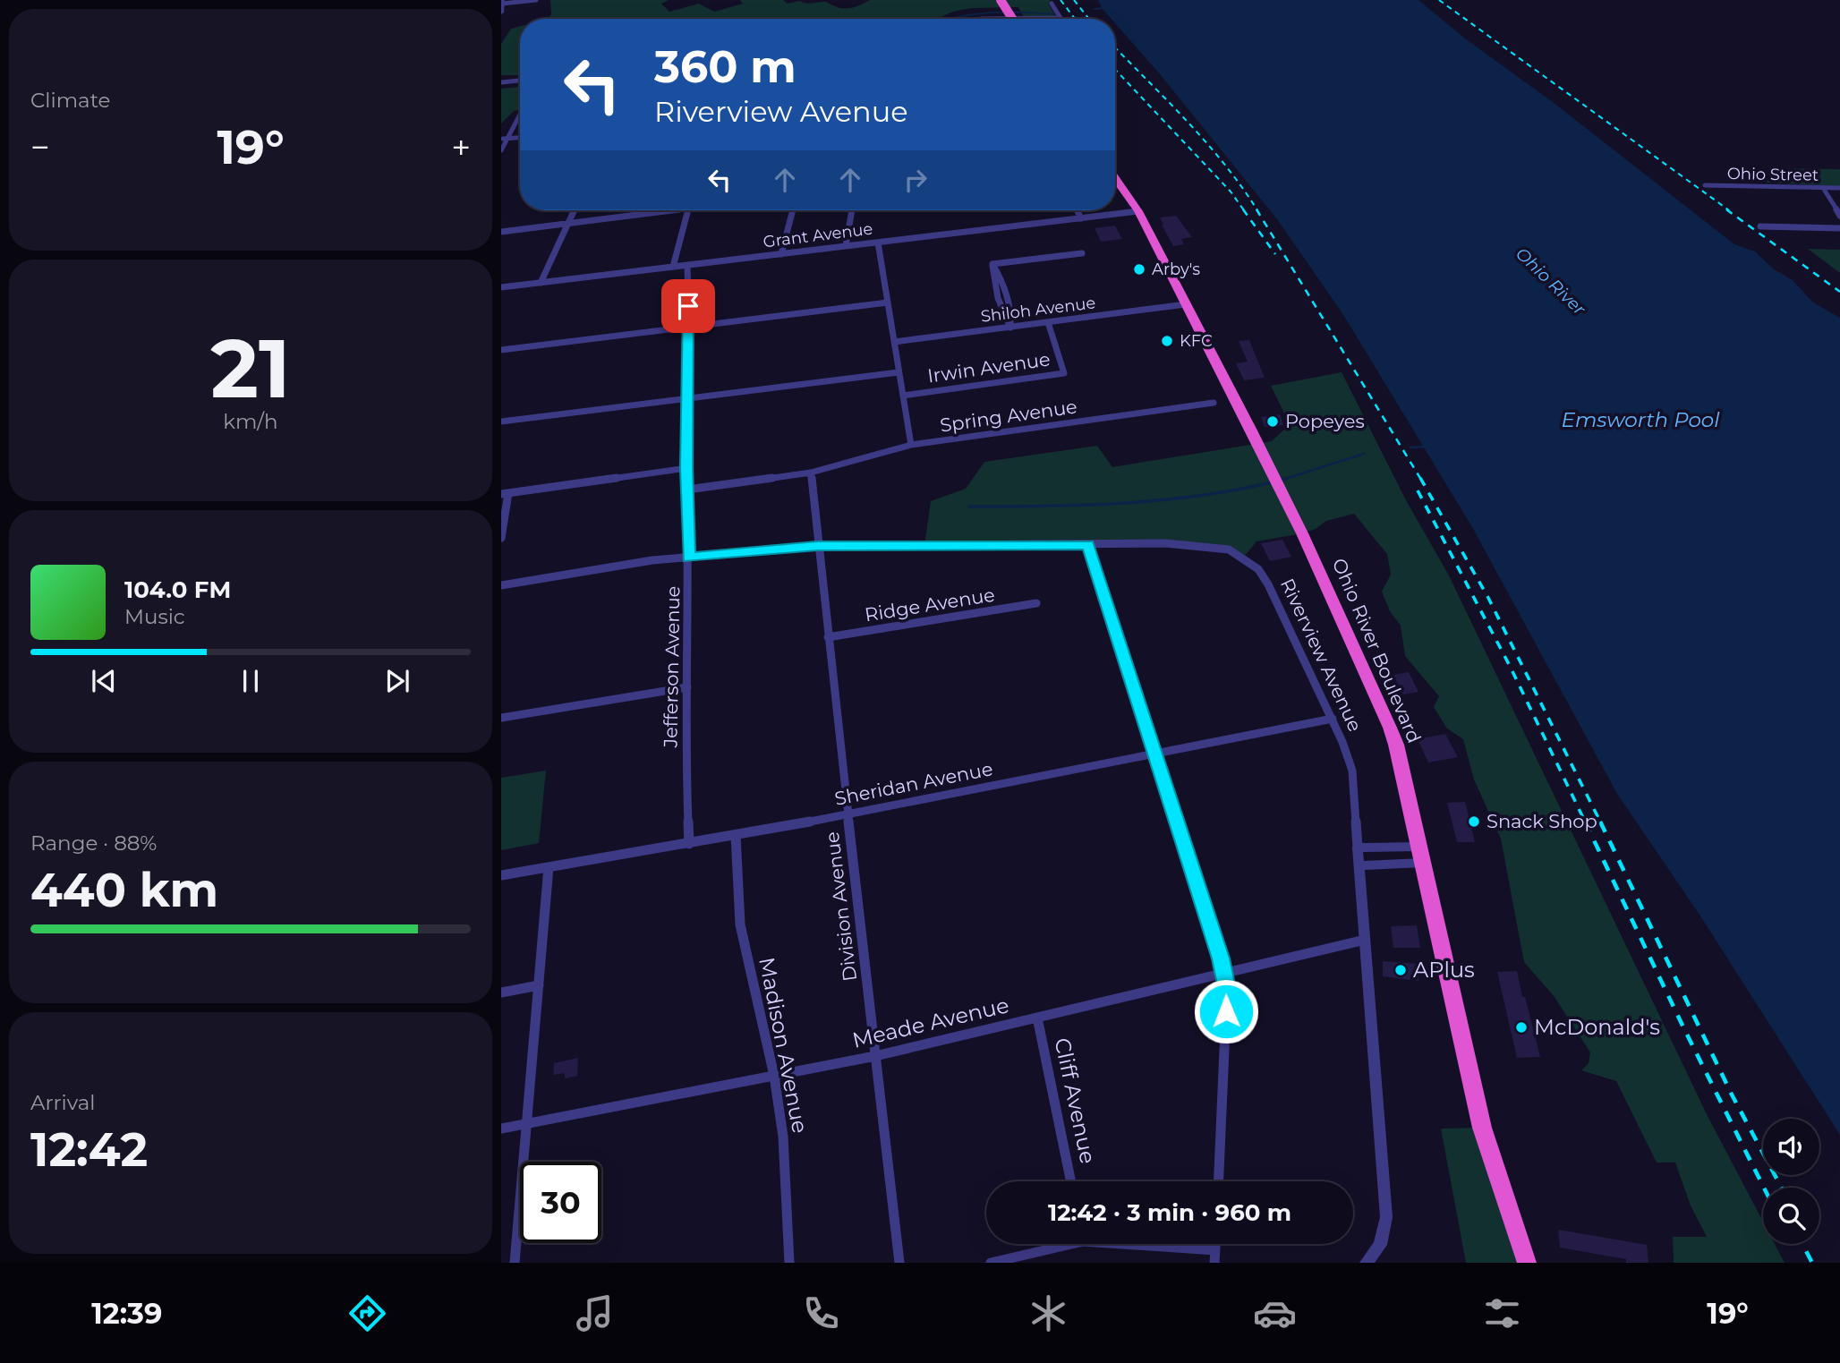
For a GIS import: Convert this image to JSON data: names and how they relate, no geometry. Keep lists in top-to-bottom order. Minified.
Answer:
{"streets":{"highway":["Ohio River Boulevard"],"street":["Ohio Street","Grant Avenue","Shiloh Avenue","Irwin Avenue","Spring Avenue","Ridge Avenue","Riverview Avenue","Jefferson Avenue","Sheridan Avenue","Division Avenue","Meade Avenue","Madison Avenue","Cliff Avenue"]},"crossings":[["Grant Avenue","Ohio River Boulevard"],["Grant Avenue","Jefferson Avenue"],["Shiloh Avenue","Irwin Avenue"],["Shiloh Avenue","Ohio River Boulevard"],["Spring Avenue","Jefferson Avenue"],["Spring Avenue","Division Avenue"],["Ridge Avenue","Division Avenue"],["Riverview Avenue","Jefferson Avenue"],["Riverview Avenue","Sheridan Avenue"],["Riverview Avenue","Division Avenue"],["Riverview Avenue","Meade Avenue"],["Jefferson Avenue","Sheridan Avenue"],["Sheridan Avenue","Division Avenue"],["Sheridan Avenue","Madison Avenue"],["Division Avenue","Meade Avenue"],["Meade Avenue","Madison Avenue"],["Meade Avenue","Cliff Avenue"]],"water":["Ohio River","Emsworth Pool"],"places":["Arby's","KFC","Popeyes","Snack Shop","APlus","McDonald's"],"page":{"tile":["Climate",["21","km/h"],["Range · 88%","440 km"],["Arrival","12:42"]],"turn":["360 m","Riverview Avenue"],"heat":["−","19°","+"],"song":["104.0 FM","Music"],"limit":"30","trip":"12:42 · 3 min · 960 m","tabs":["12:39","19°"]}}
